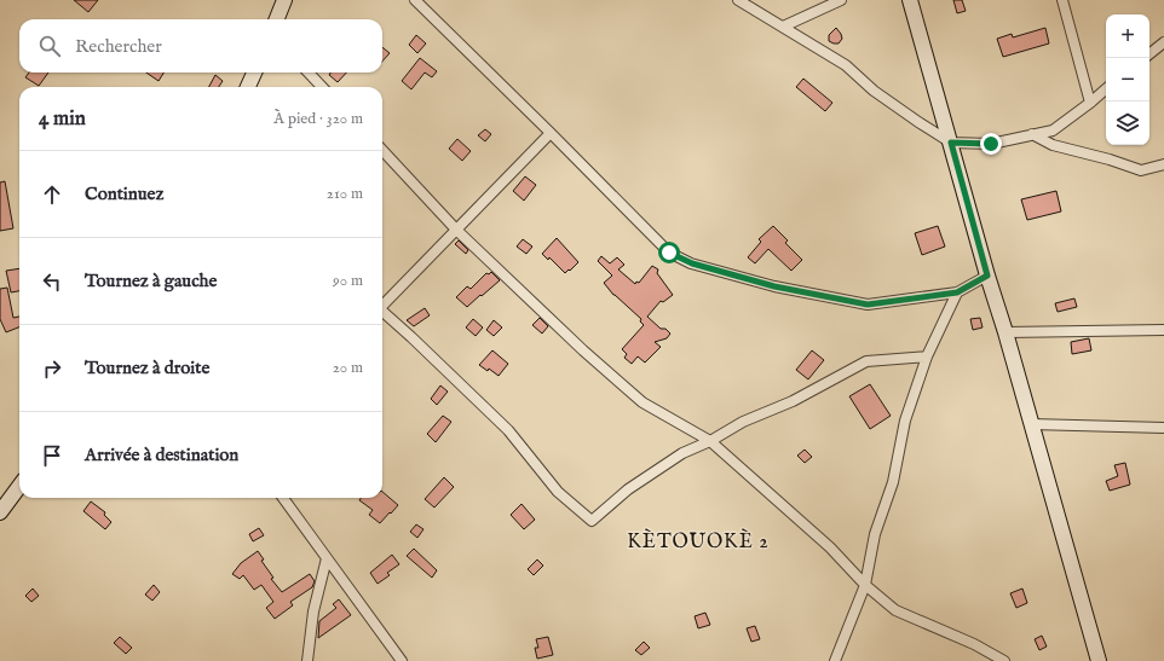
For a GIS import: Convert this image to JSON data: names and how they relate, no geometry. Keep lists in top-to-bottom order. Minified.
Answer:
{"districts":["KÈTOUOKÈ 2"],"page":{"map_buttons":["+","−"],"search":"Rechercher","heading":["4 min","À pied · 320 m"],"list":[["Continuez","210 m"],["Tournez à gauche","90 m"],["Tournez à droite","20 m"],"Arrivée à destination"]}}
